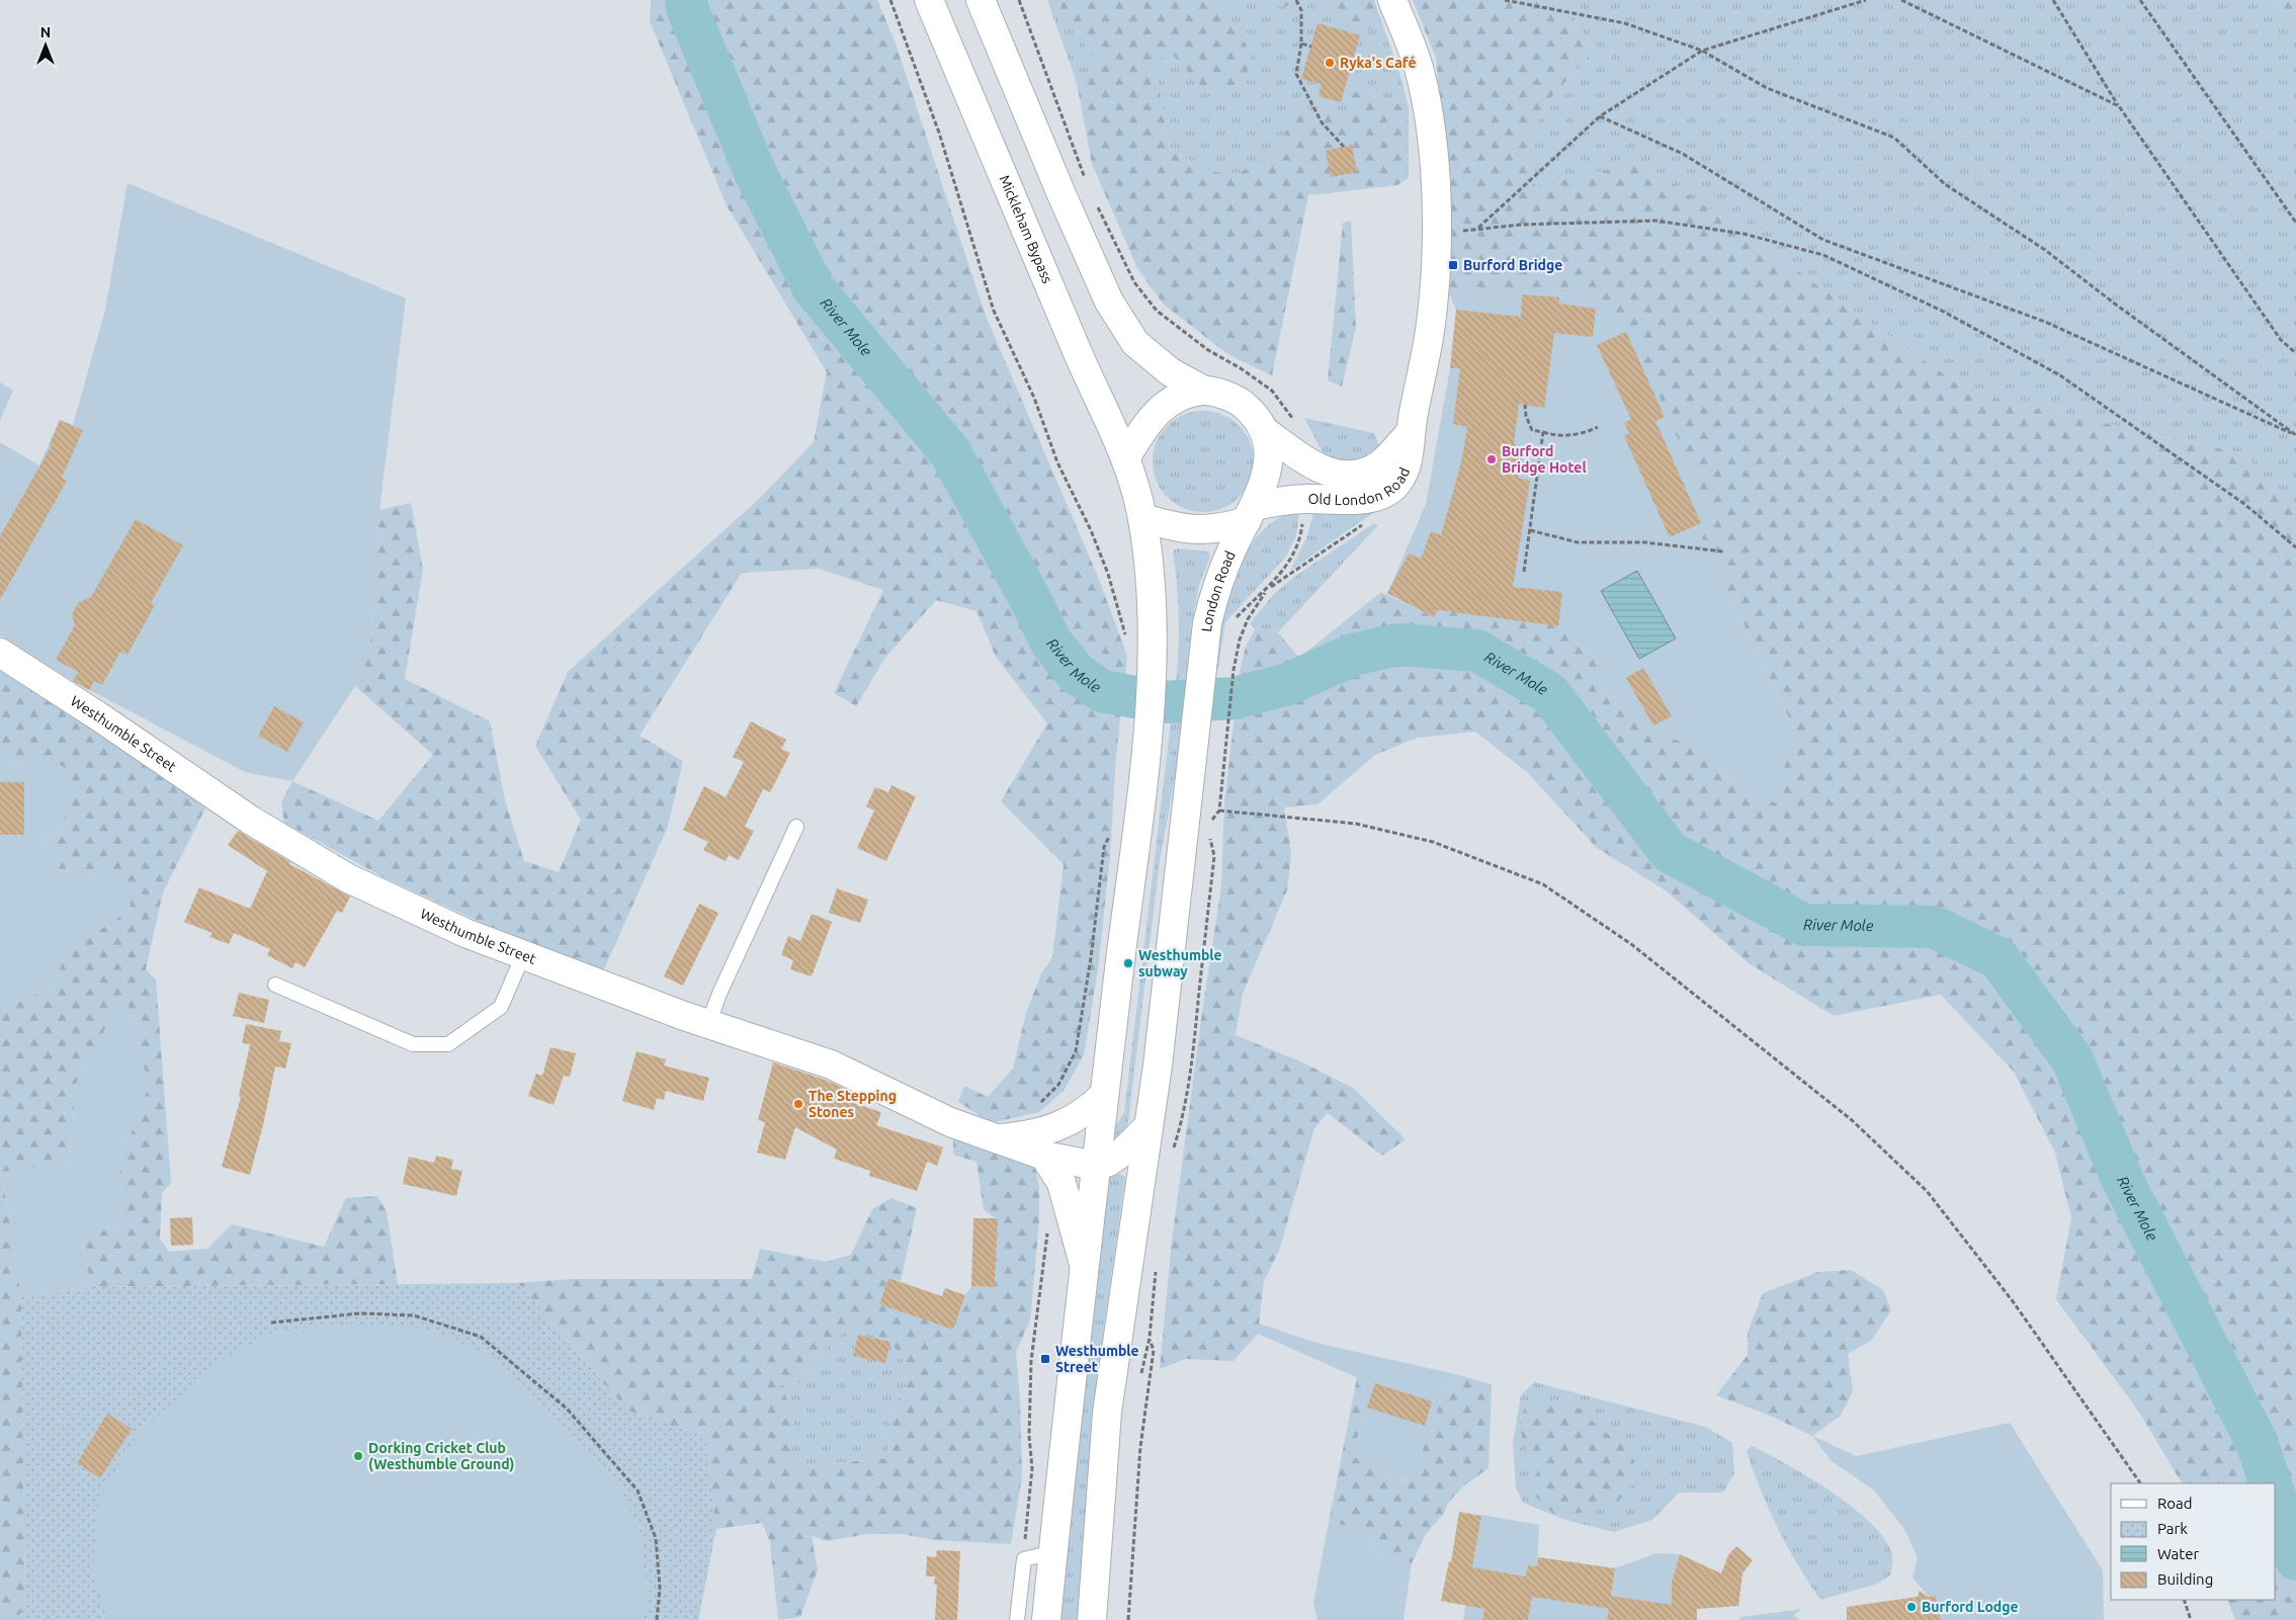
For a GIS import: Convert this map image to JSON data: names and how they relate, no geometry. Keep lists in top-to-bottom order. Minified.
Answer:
{"streets":{"main road":["Mickleham Bypass","Old London Road","London Road","Westhumble Street"]},"crossings":[["Mickleham Bypass","Old London Road"],["Mickleham Bypass","London Road"],["Old London Road","London Road"]],"water":["River Mole"],"places":{"other":["Ryka's Café","Burford Bridge Hotel","Westhumble subway","The Stepping Stones","Dorking Cricket Club (Westhumble Ground)","Burford Lodge"],"transit":["Burford Bridge","Westhumble Street"]},"legend":["Road","Park","Water","Building"],"north":"top"}
